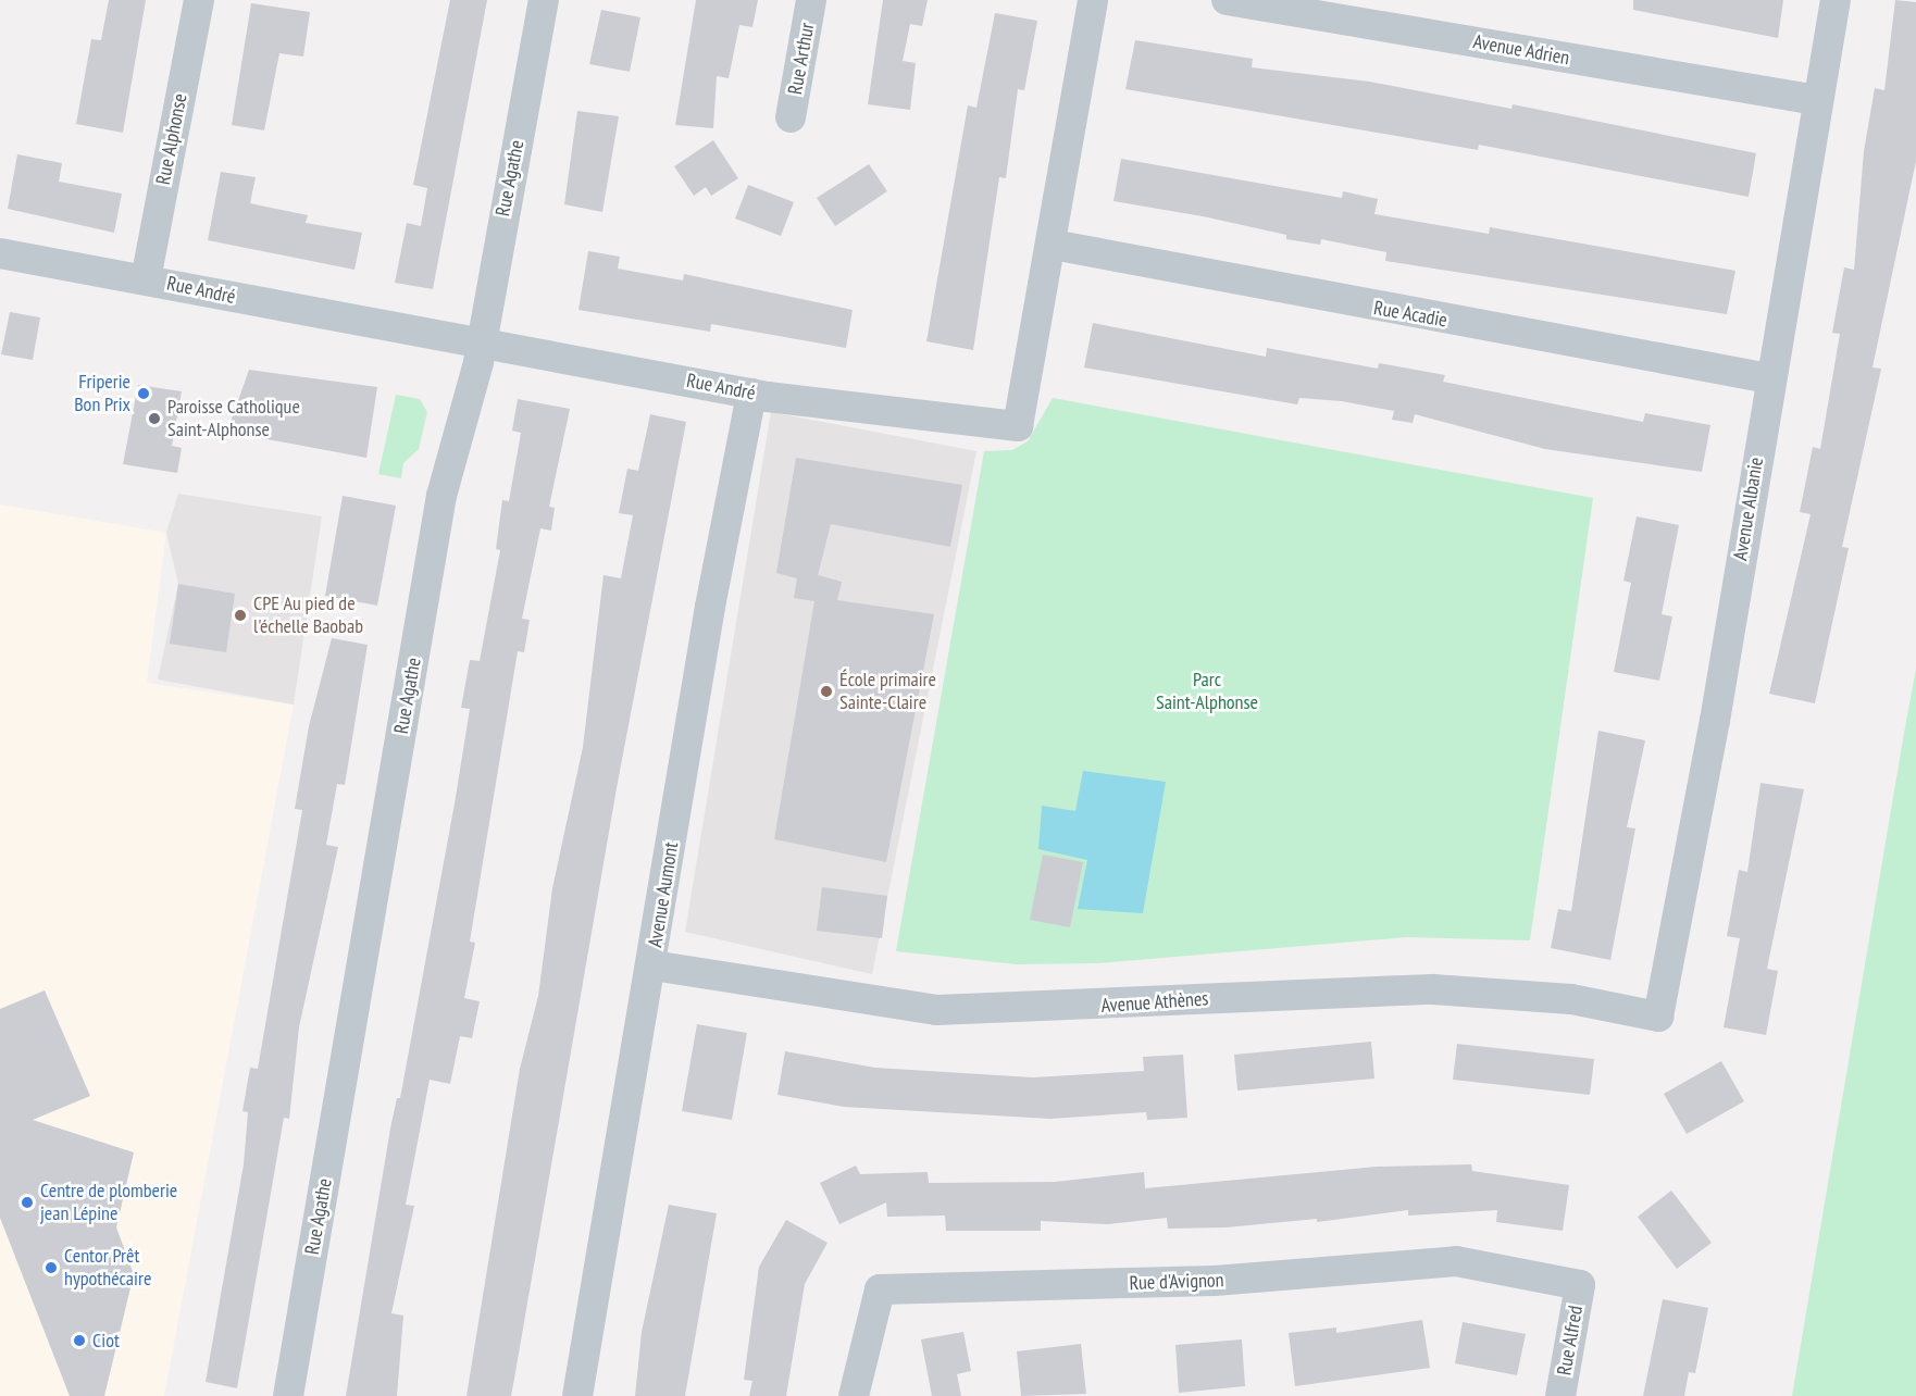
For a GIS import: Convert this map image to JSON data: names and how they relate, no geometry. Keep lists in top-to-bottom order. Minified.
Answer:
{"streets":{"street":["Avenue Adrien","Rue Arthur","Rue Alphonse","Rue Agathe","Rue André","Rue Acadie","Avenue Albanie","Avenue Aumont","Avenue Athènes","Rue d'Avignon","Rue Alfred"]},"crossings":[["Avenue Adrien","Avenue Albanie"],["Rue Alphonse","Rue André"],["Rue Agathe","Rue André"],["Rue André","Rue Acadie"],["Rue André","Avenue Aumont"],["Rue Acadie","Avenue Albanie"],["Avenue Albanie","Avenue Athènes"],["Avenue Aumont","Avenue Athènes"],["Rue d'Avignon","Rue Alfred"]],"parks":["Parc Saint-Alphonse"],"places":["Friperie Bon Prix","Paroisse Catholique Saint-Alphonse","CPE Au pied de l'échelle Baobab","École primaire Sainte-Claire","Centre de plomberie jean Lépine","Centor Prêt hypothécaire","Ciot"]}
